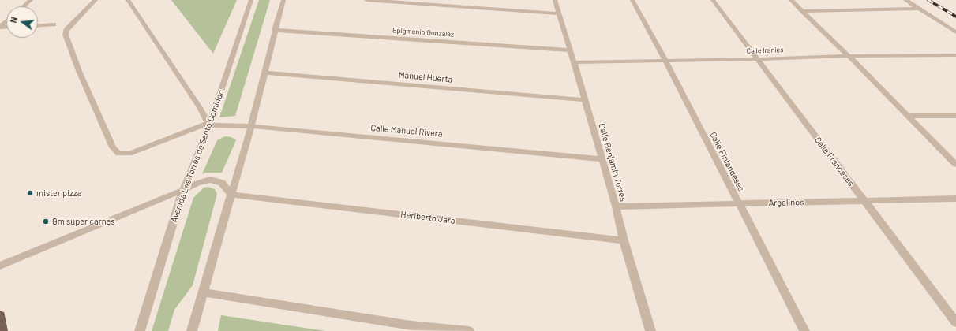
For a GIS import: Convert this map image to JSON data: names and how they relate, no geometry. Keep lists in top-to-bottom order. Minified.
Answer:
{"streets":{"street":["Epigmenio González","Calle Iraníes","Manuel Huerta","Calle Manuel Rivera","Avenida Las Torres de Santo Domingo","Calle Finlandeses","Calle Franceses","Calle Benjamín Torres","Argelinos","Heriberto Jara"]},"crossings":[["Epigmenio González","Calle Benjamín Torres"],["Calle Iraníes","Calle Finlandeses"],["Calle Iraníes","Calle Franceses"],["Calle Iraníes","Calle Benjamín Torres"],["Manuel Huerta","Calle Benjamín Torres"],["Calle Manuel Rivera","Avenida Las Torres de Santo Domingo"],["Calle Manuel Rivera","Calle Benjamín Torres"],["Calle Finlandeses","Argelinos"],["Calle Franceses","Argelinos"],["Calle Benjamín Torres","Argelinos"],["Calle Benjamín Torres","Heriberto Jara"]],"places":["mister pizza","Gm super carnes"],"north":"left"}
